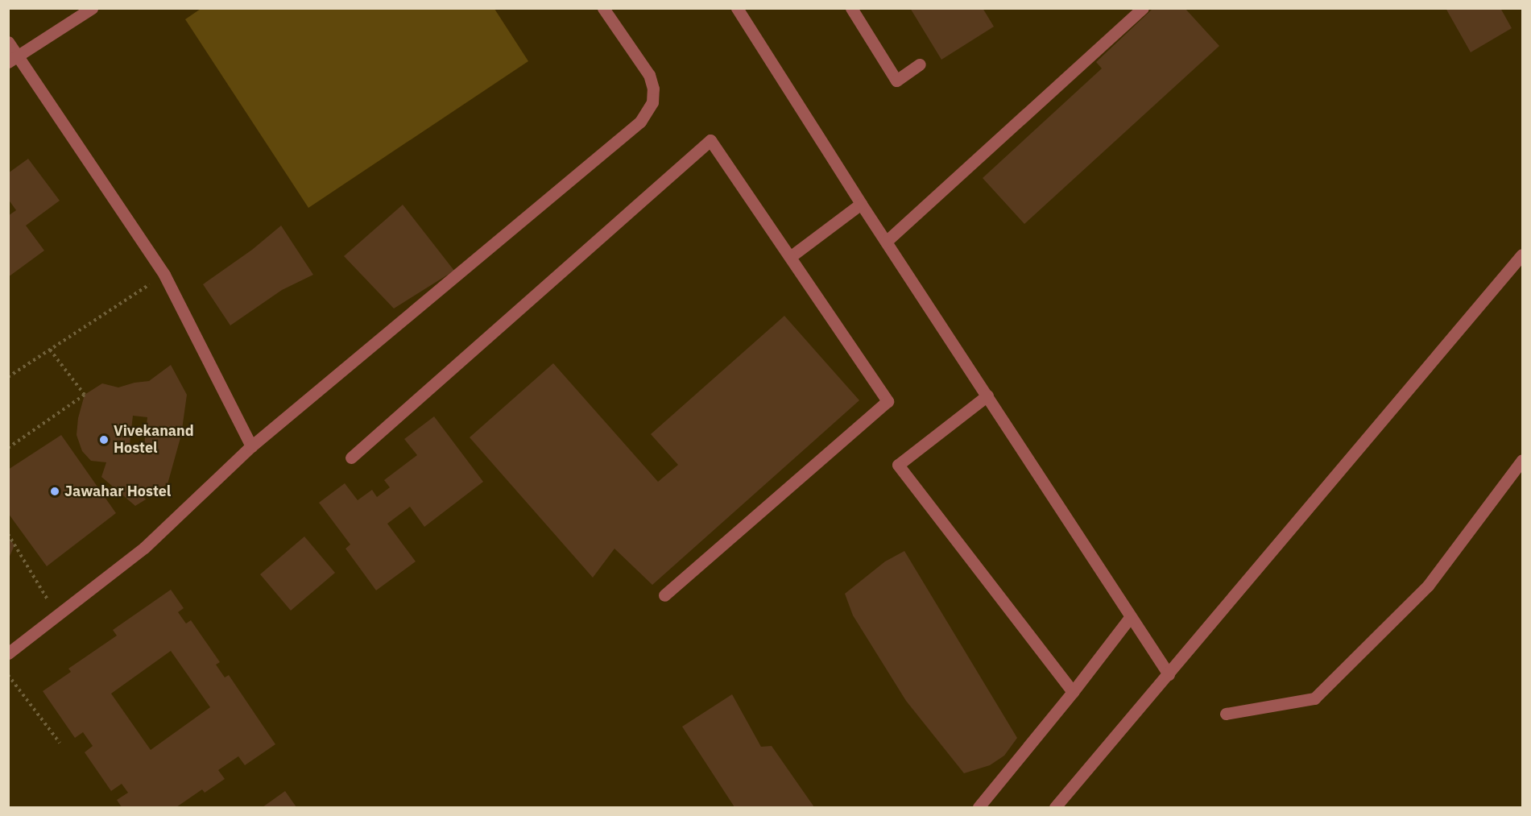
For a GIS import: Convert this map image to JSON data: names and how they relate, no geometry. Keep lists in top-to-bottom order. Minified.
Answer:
{"places":["Vivekanand Hostel","Jawahar Hostel"]}
